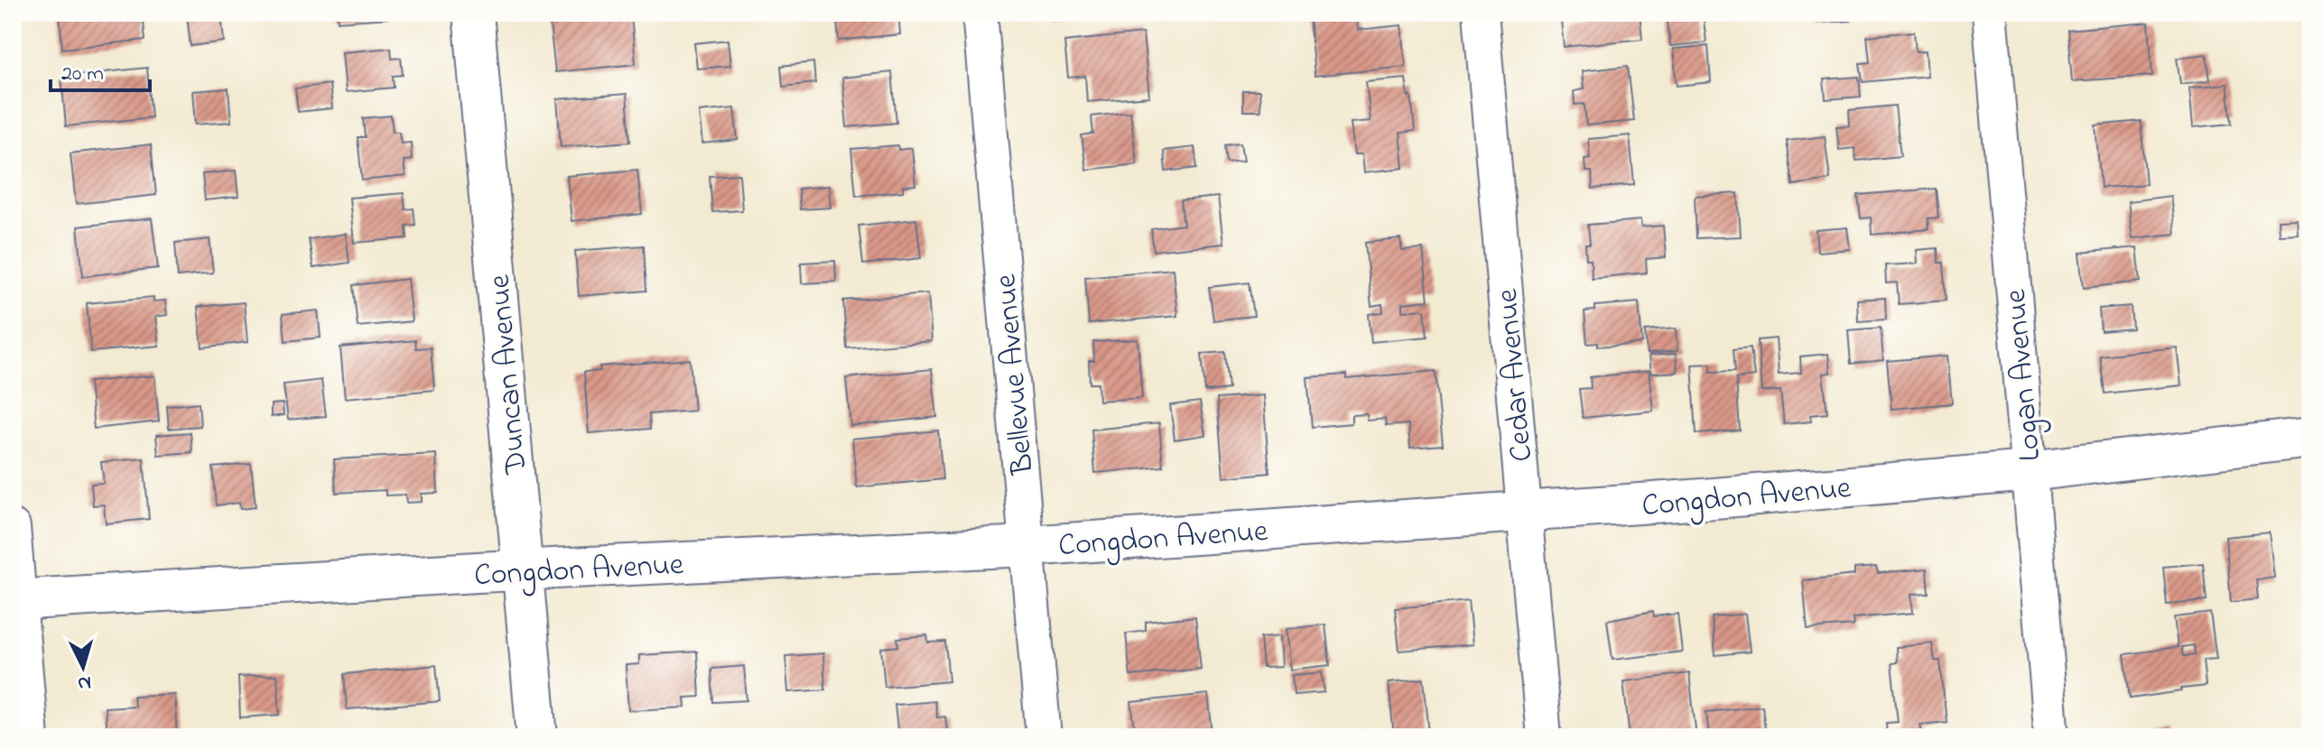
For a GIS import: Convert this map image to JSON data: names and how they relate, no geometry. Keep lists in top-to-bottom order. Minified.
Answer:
{"streets":{"street":["Duncan Avenue","Bellevue Avenue","Cedar Avenue","Logan Avenue","Congdon Avenue"]},"crossings":[["Duncan Avenue","Congdon Avenue"],["Bellevue Avenue","Congdon Avenue"],["Cedar Avenue","Congdon Avenue"],["Logan Avenue","Congdon Avenue"]],"scale_bar":"20 m","north":"bottom"}
